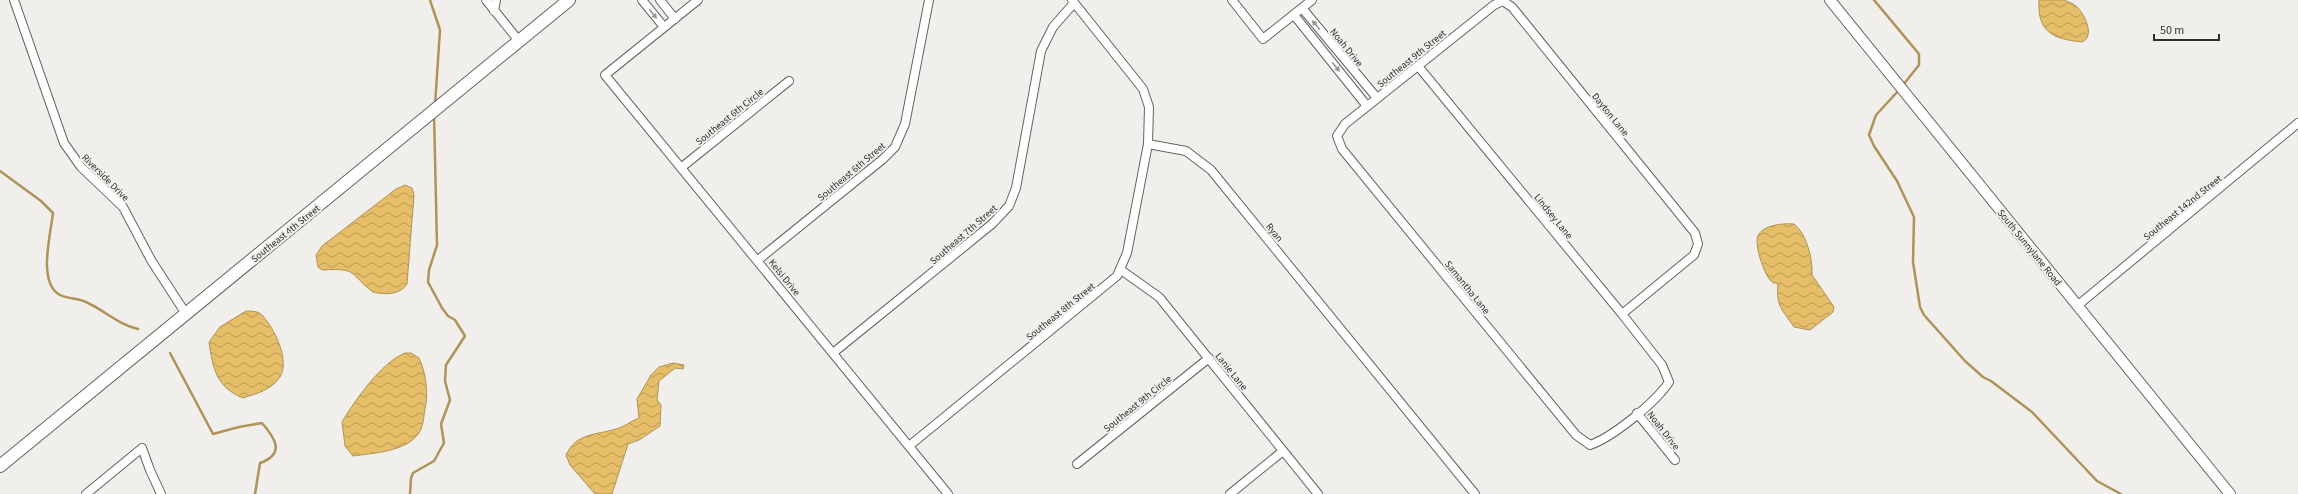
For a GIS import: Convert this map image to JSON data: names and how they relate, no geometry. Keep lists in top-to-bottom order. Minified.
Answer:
{"streets":{"main road":["Southeast 4th Street"],"street":["Noah Drive","Southeast 9th Street","Dayton Lane","Southeast 6th Circle","Southeast 6th Street","Riverside Drive","Southeast 142nd Street","Lindsey Lane","Ryan","Southeast 7th Street","South Sunnylane Road","Kelsi Drive","Samantha Lane","Southeast 8th Street","Lanie Lane","Southeast 9th Circle"]},"crossings":[["Noah Drive","Southeast 9th Street"],["Noah Drive","Lindsey Lane"],["Noah Drive","Samantha Lane"],["Southeast 9th Street","Dayton Lane"],["Southeast 9th Street","Lindsey Lane"],["Southeast 9th Street","Samantha Lane"],["Dayton Lane","Lindsey Lane"],["Southeast 6th Circle","Kelsi Drive"],["Southeast 6th Street","Kelsi Drive"],["Riverside Drive","Southeast 4th Street"],["Southeast 142nd Street","South Sunnylane Road"],["Lindsey Lane","Samantha Lane"],["Ryan","Southeast 8th Street"],["Southeast 7th Street","Kelsi Drive"],["Kelsi Drive","Southeast 8th Street"],["Southeast 8th Street","Lanie Lane"],["Lanie Lane","Southeast 9th Circle"]],"scale_bar":"50 m"}
